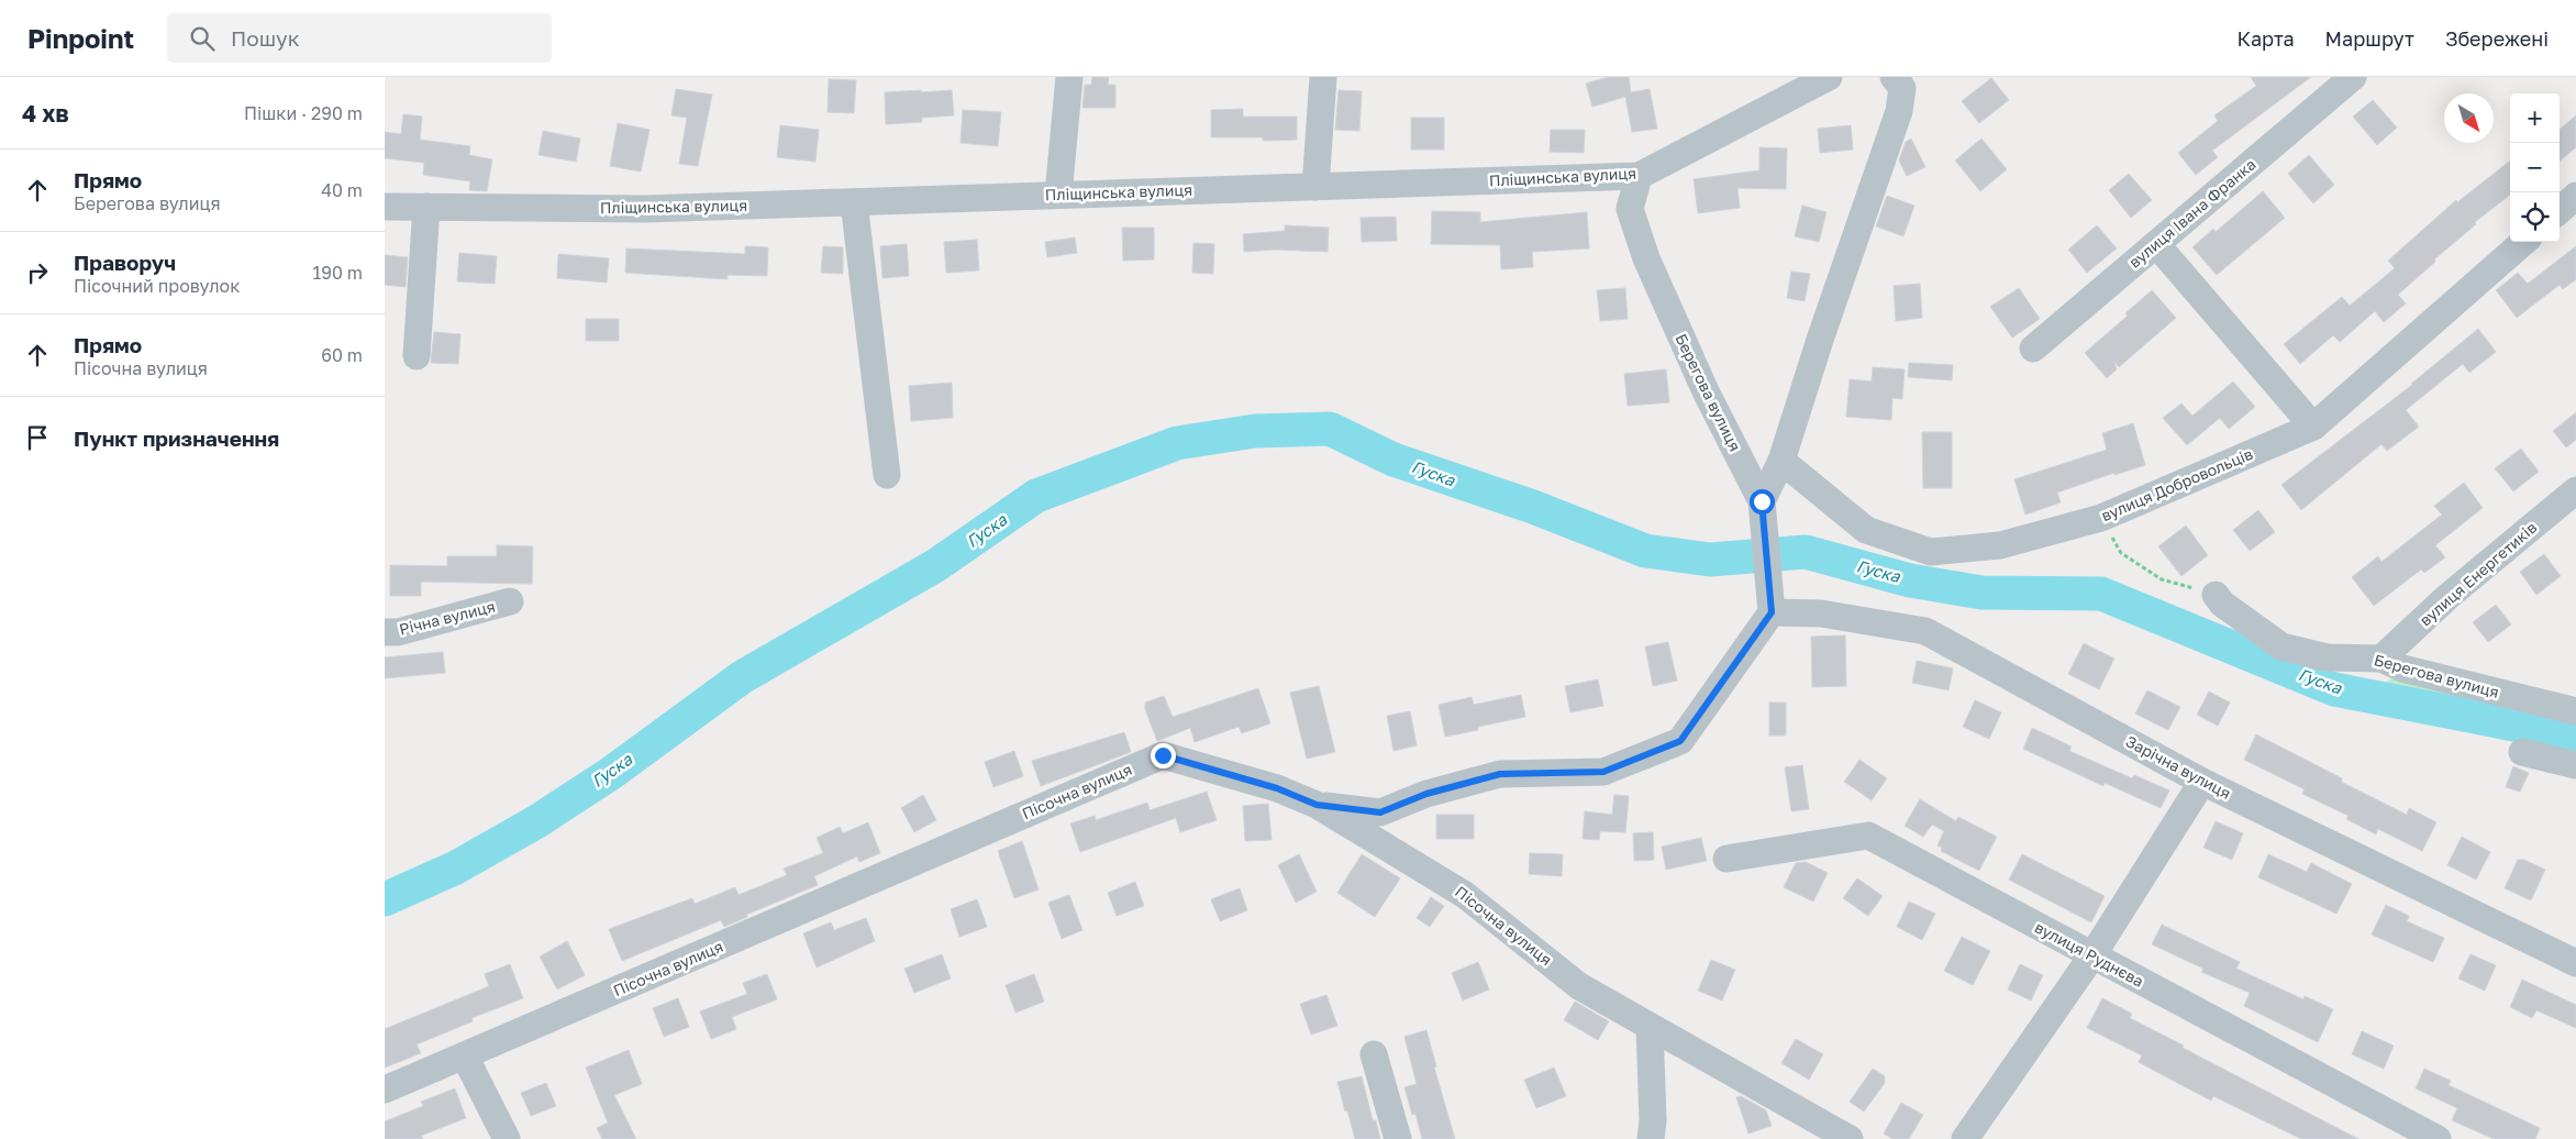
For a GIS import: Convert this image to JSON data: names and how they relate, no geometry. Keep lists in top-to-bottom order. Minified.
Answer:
{"streets":{"street":["Пліщинська вулиця","вулиця Івана Франка","Берегова вулиця","вулиця Добровольців","вулиця Енергетиків","Річна вулиця","Зарічна вулиця","Пісочна вулиця","вулиця Руднєва"]},"crossings":[["Пліщинська вулиця","Берегова вулиця"],["Берегова вулиця","вулиця Енергетиків"],["Берегова вулиця","Зарічна вулиця"]],"water":["Гуска"],"north":"bottom right","page":{"header":"Pinpoint","search":"Пошук","nav":["Карта","Маршрут","Збережені"],"heading":["4 хв","Пішки · 290 m"],"map_buttons":["+","−"],"list":[["Прямо","Берегова вулиця","40 m"],["Праворуч","Пісочний провулок","190 m"],["Прямо","Пісочна вулиця","60 m"],"Пункт призначення"]}}
